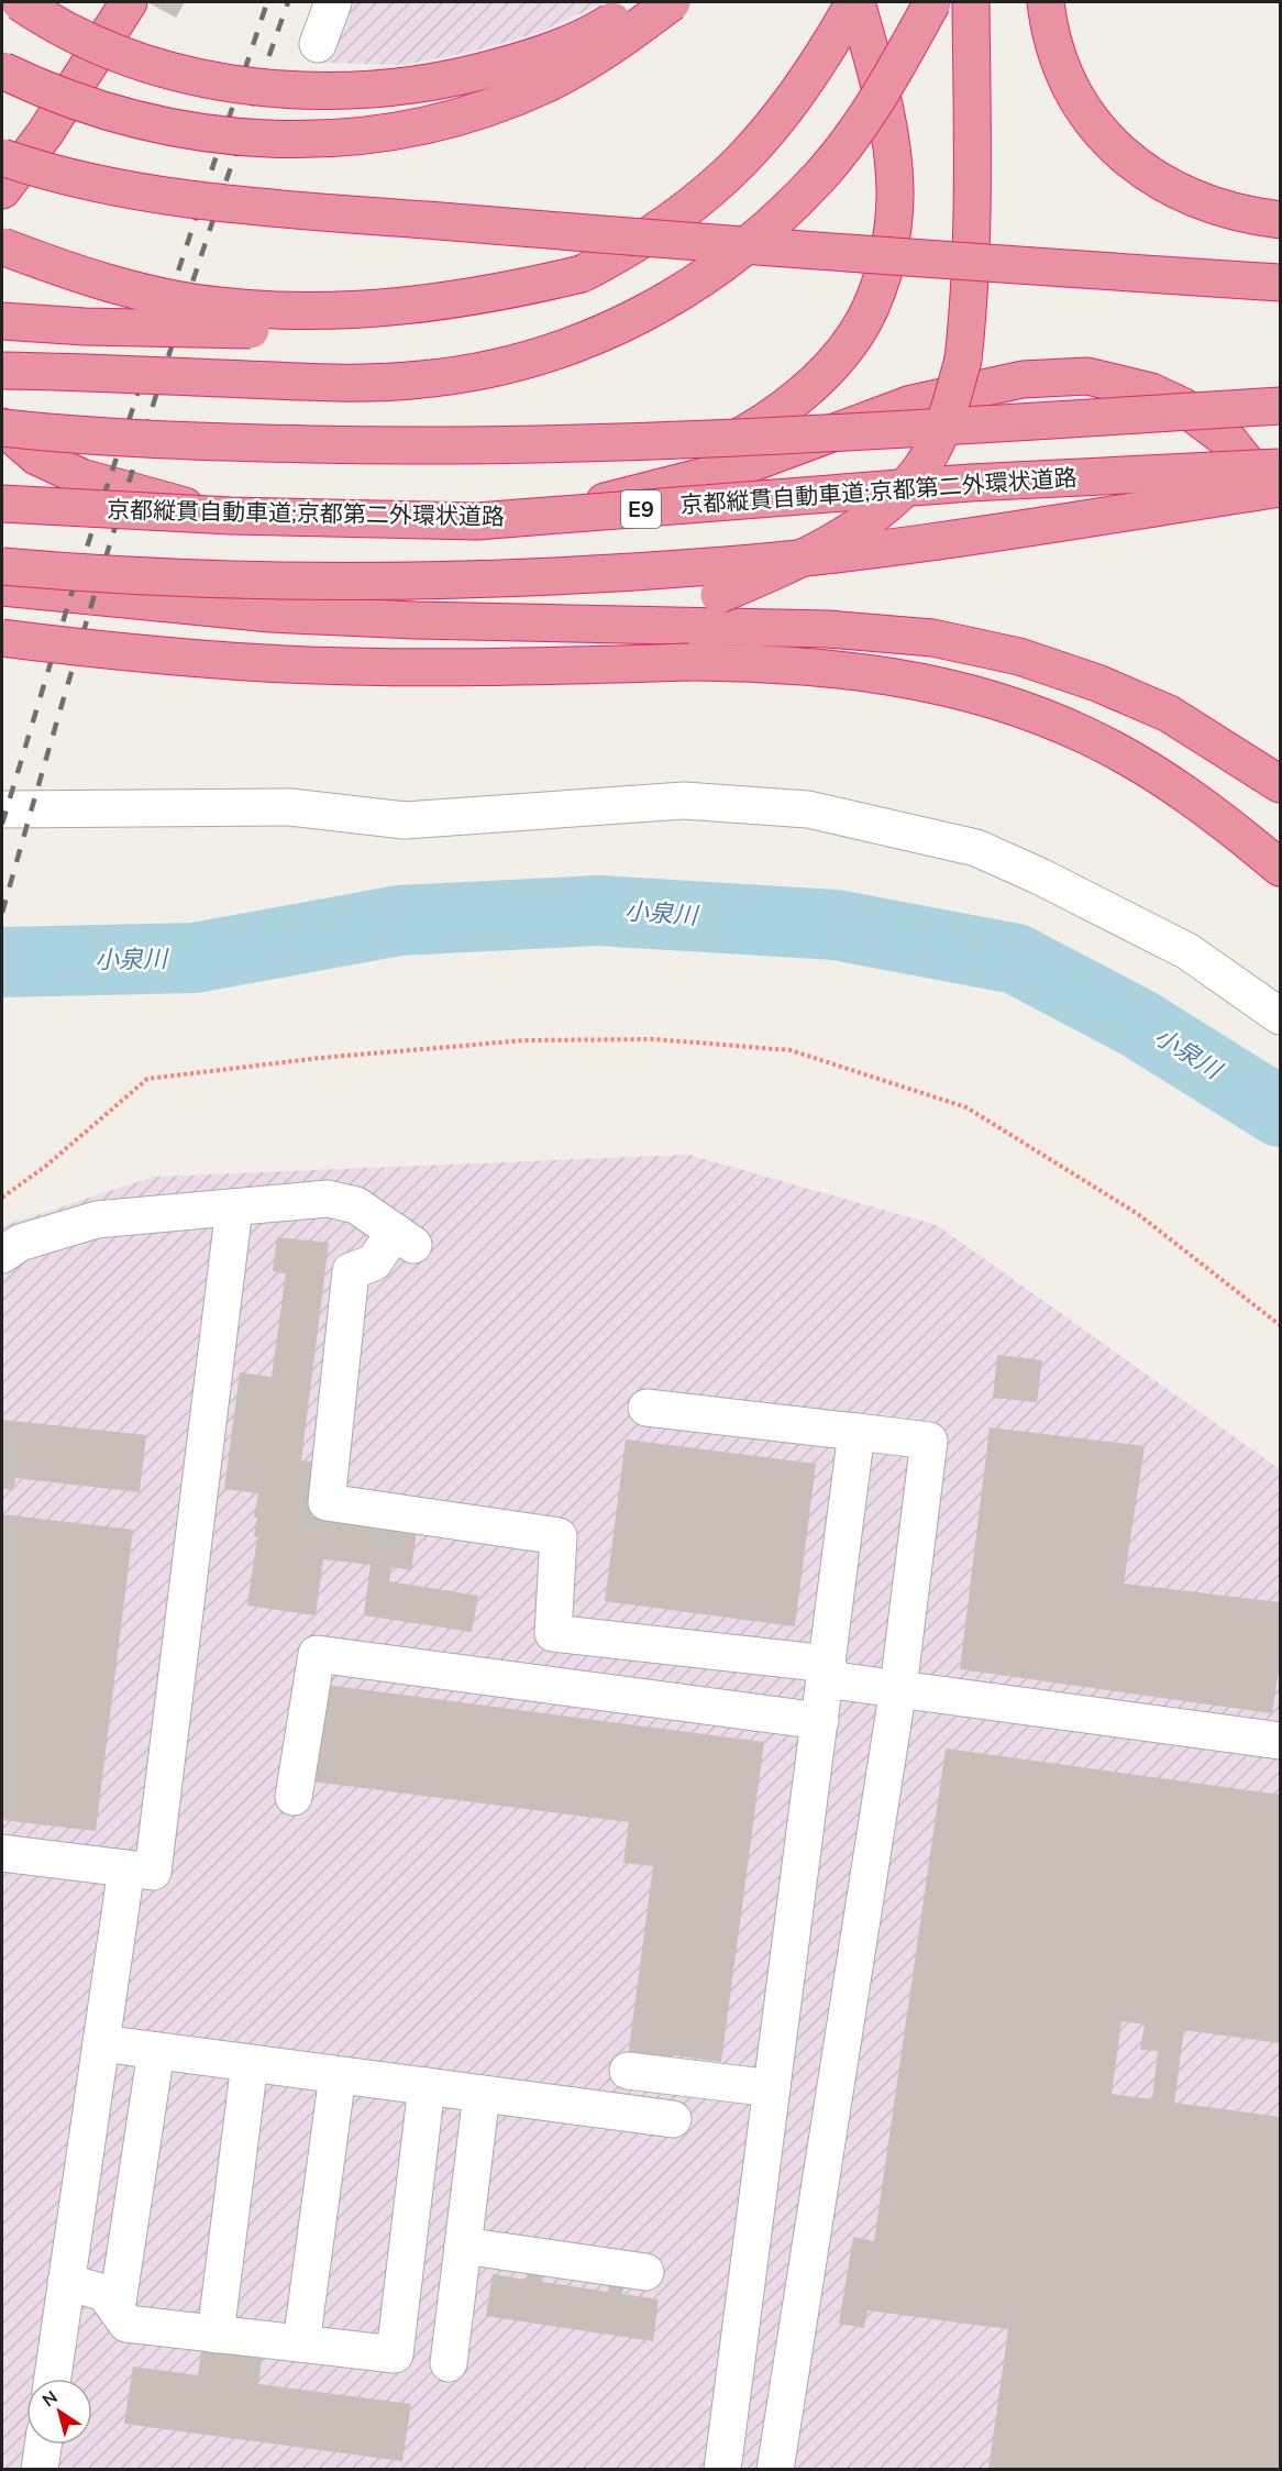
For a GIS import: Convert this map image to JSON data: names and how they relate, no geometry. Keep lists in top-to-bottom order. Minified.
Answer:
{"streets":{"highway":["京都縦貫自動車道;京都第二外環状道路","E9"]},"water":["小泉川"],"north":"top left"}
